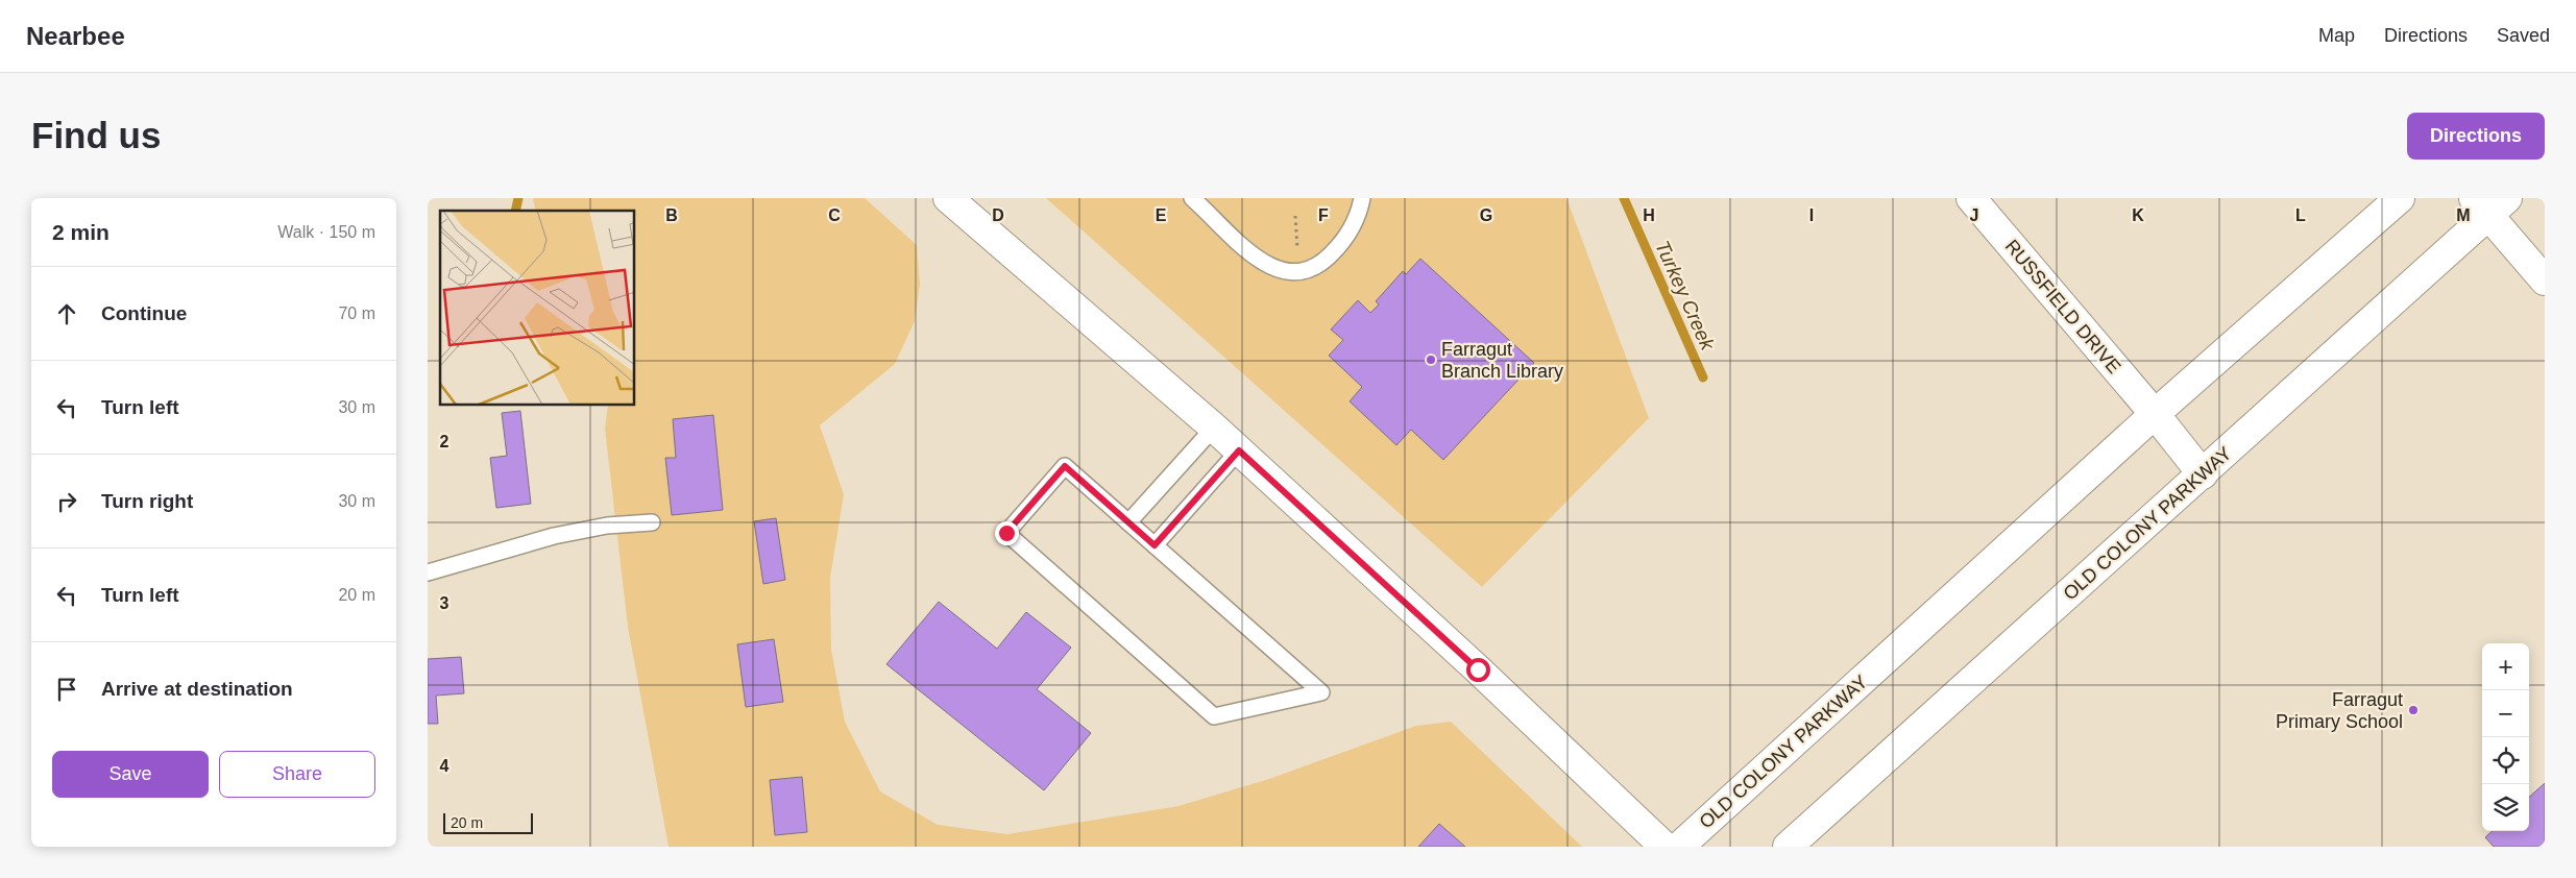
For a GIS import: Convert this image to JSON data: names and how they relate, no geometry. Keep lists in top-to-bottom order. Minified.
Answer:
{"streets":{"street":["RUSSFIELD DRIVE","OLD COLONY PARKWAY"]},"crossings":[["RUSSFIELD DRIVE","OLD COLONY PARKWAY"]],"water":["Turkey Creek"],"places":["Farragut Branch Library","Farragut Primary School"],"scale_bar":"20 m","page":{"header":"Nearbee","nav":["Map","Directions","Saved"],"buttons":["Directions",["Save","Share"]],"title":"Find us","heading":["2 min","Walk · 150 m"],"list":[["Continue","70 m"],["Turn left","30 m"],["Turn right","30 m"],["Turn left","20 m"],"Arrive at destination"],"map_buttons":["+","−"],"scale":"20 m"},"grid":{"columns":["B","C","D","E","F","G","H","I","J","K","L","M"],"rows":["2","3","4"]}}
